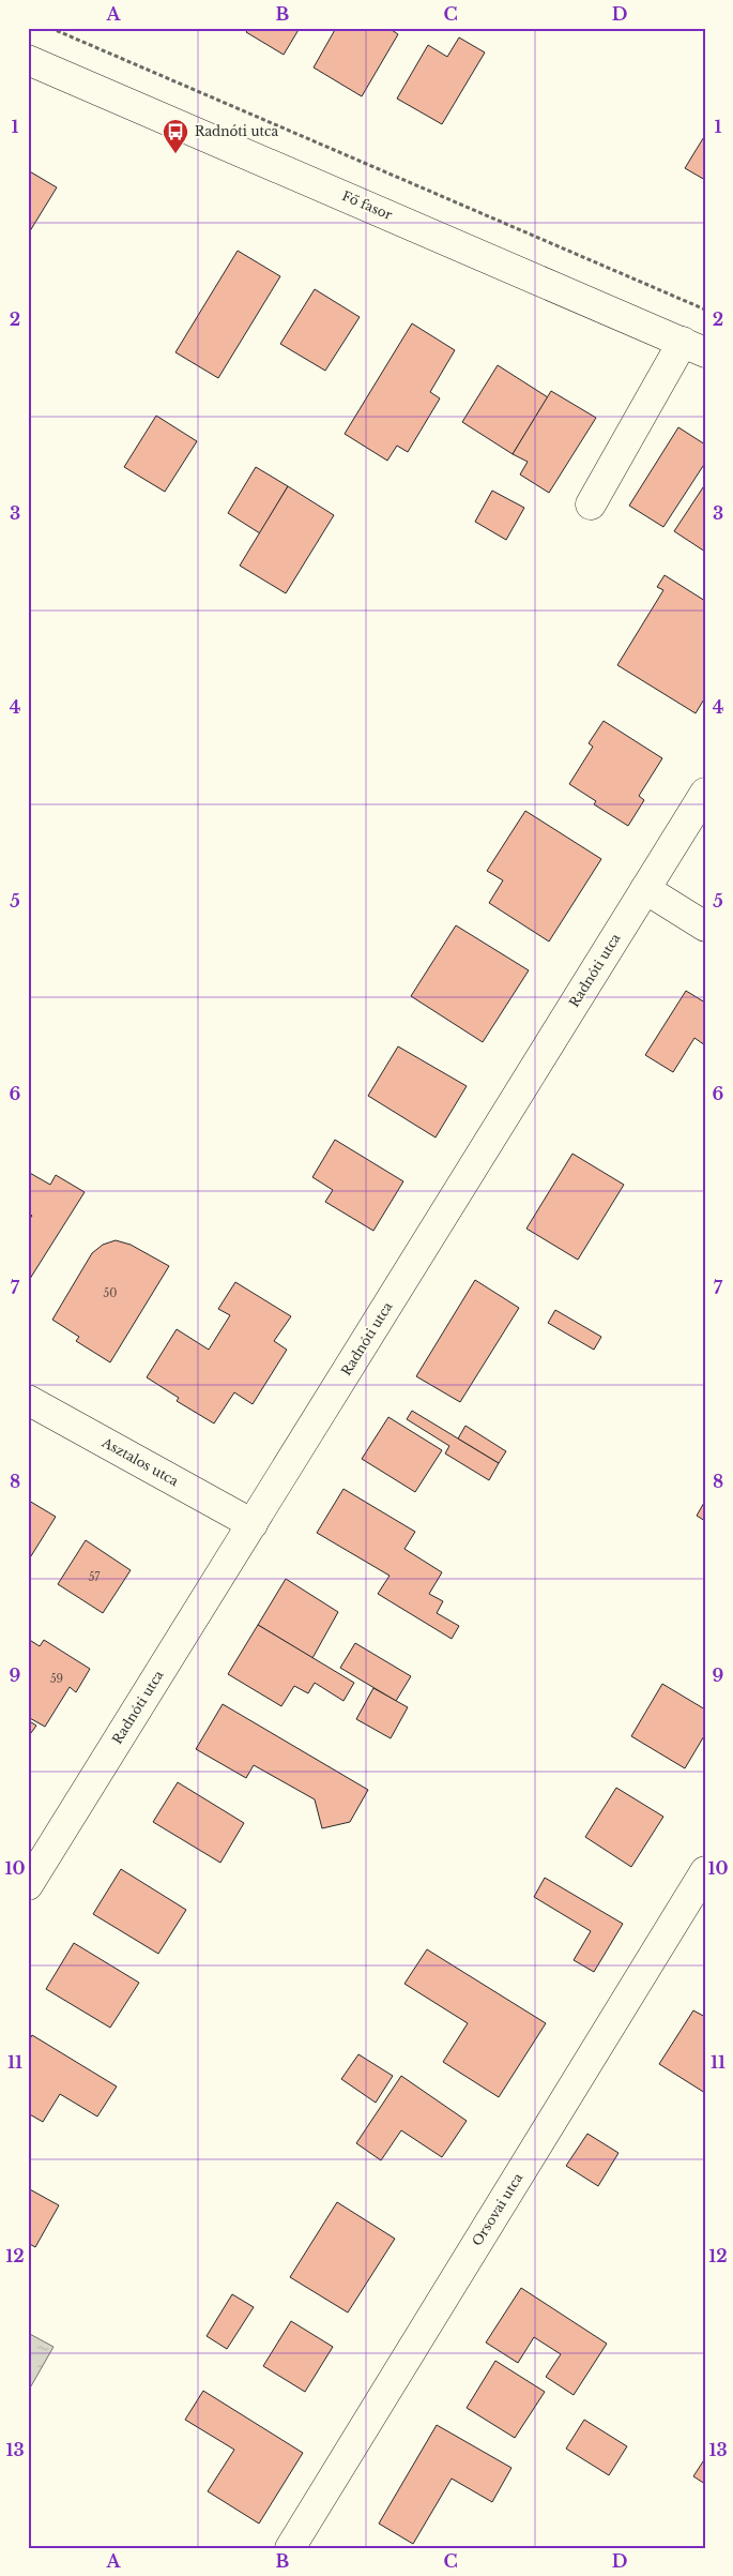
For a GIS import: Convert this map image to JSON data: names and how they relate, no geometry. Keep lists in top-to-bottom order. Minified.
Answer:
{"streets":{"street":["Fő fasor","Radnóti utca","Asztalos utca","Orsovai utca"]},"crossings":[["Radnóti utca","Asztalos utca"]],"places":{"bus stop":["Radnóti utca"]},"house_numbers":["50","57","59"],"grid":{"columns":["A","B","C","D"],"rows":["1","2","3","4","5","6","7","8","9","10","11","12","13"]}}
